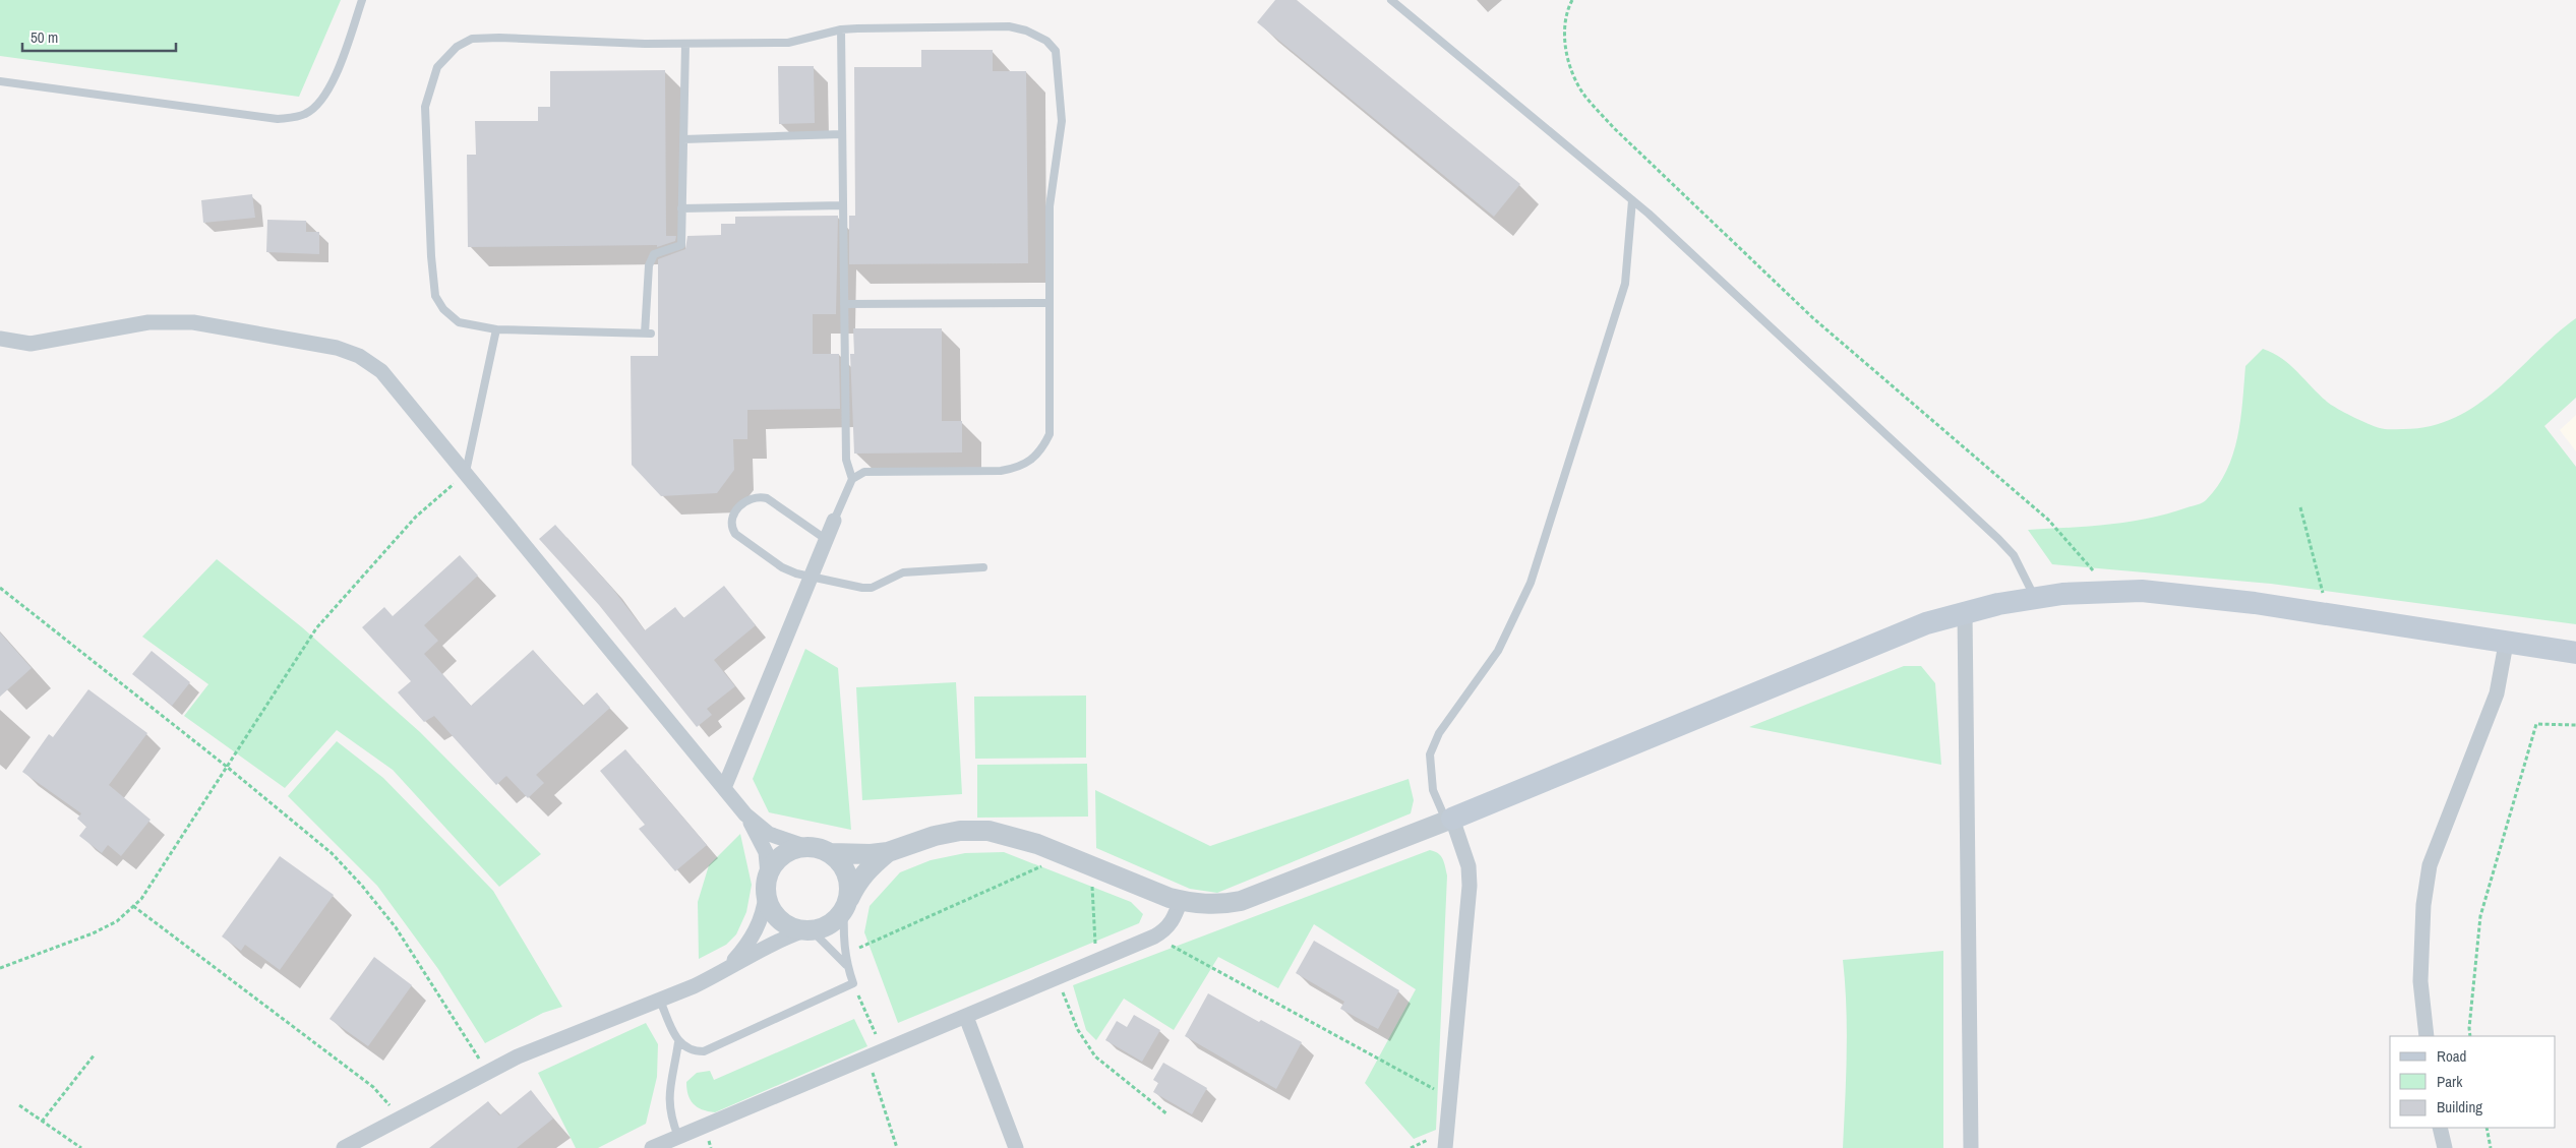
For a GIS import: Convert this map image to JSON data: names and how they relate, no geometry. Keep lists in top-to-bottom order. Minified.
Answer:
{"legend":["Road","Park","Building"],"scale_bar":"50 m"}
